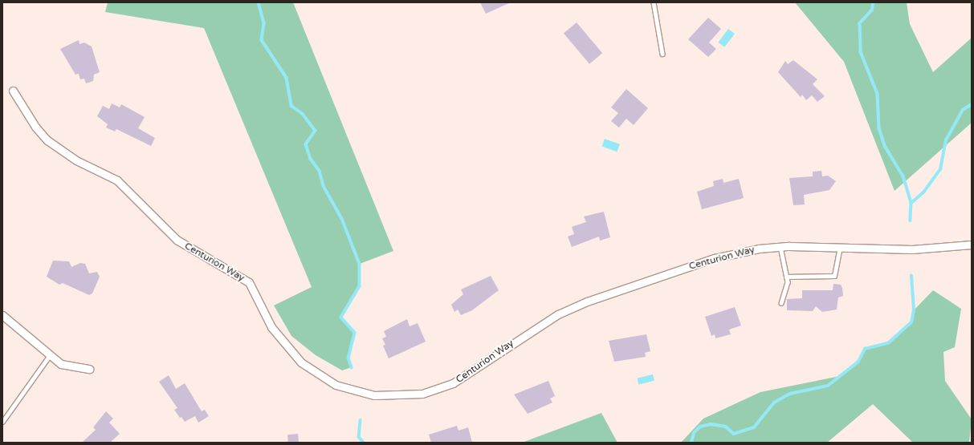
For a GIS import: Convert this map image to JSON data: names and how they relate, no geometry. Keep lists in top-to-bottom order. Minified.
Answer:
{"streets":{"street":["Centurion Way"]}}
